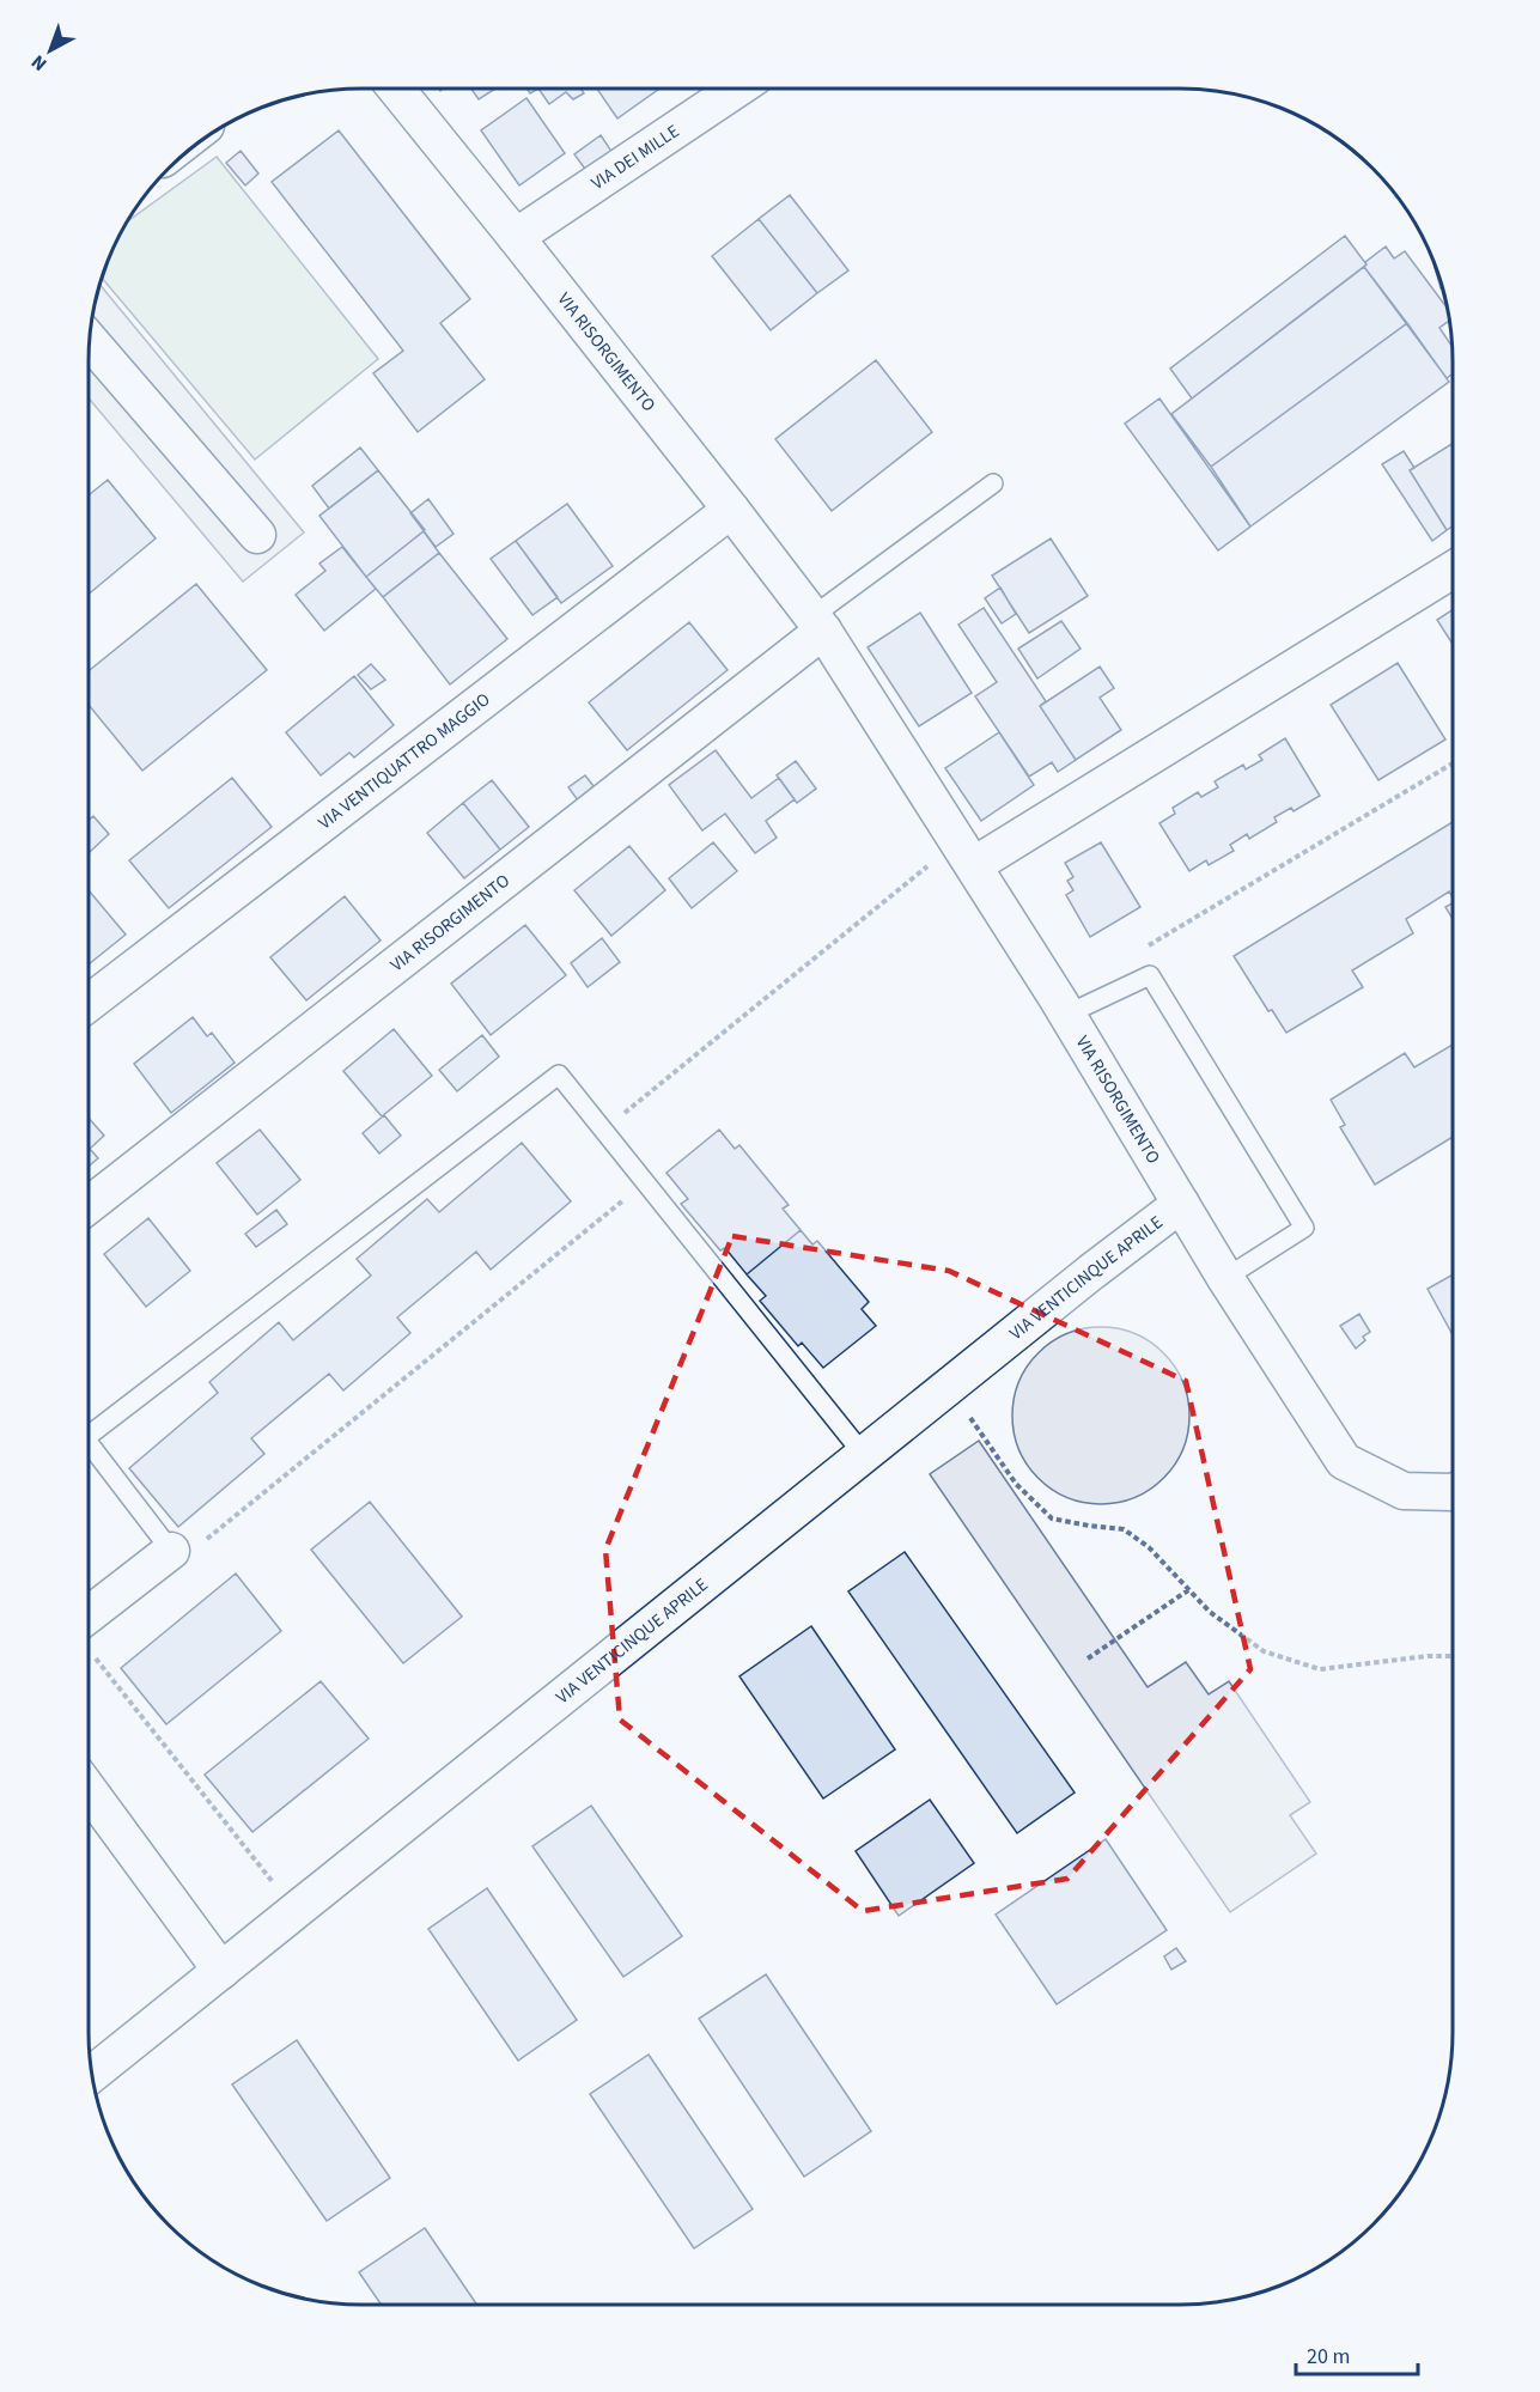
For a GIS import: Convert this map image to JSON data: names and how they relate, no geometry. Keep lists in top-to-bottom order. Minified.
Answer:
{"streets":{"street":["VIA DEI MILLE","VIA RISORGIMENTO","VIA VENTIQUATTRO MAGGIO","VIA VENTICINQUE APRILE"]},"crossings":[["VIA DEI MILLE","VIA RISORGIMENTO"],["VIA RISORGIMENTO","VIA VENTIQUATTRO MAGGIO"],["VIA RISORGIMENTO","VIA VENTICINQUE APRILE"]],"scale_bar":"20 m","north":"bottom left"}
